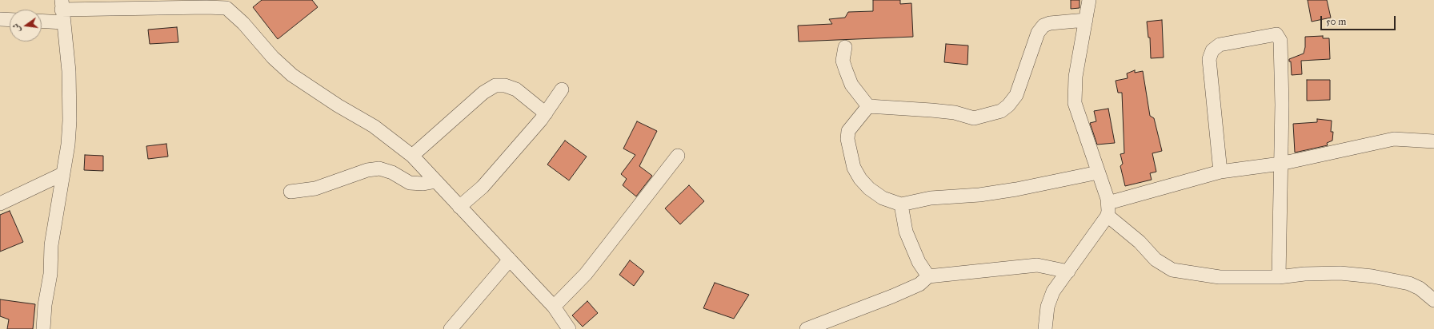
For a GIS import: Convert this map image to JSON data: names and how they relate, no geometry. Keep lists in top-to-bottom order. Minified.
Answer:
{"scale_bar":"50 m","north":"left"}
